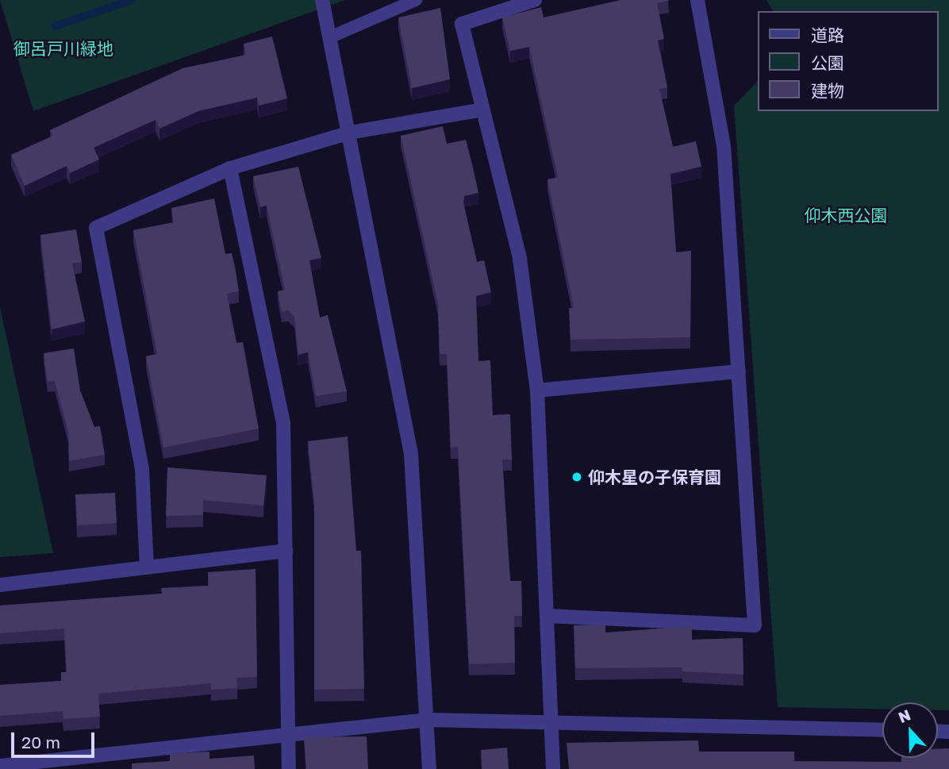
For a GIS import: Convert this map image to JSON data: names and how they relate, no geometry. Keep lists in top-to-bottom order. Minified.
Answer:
{"parks":["御呂戸川緑地","仰木西公園"],"places":["仰木星の子保育園"],"legend":["道路","公園","建物"],"scale_bar":"20 m","north":"top"}
